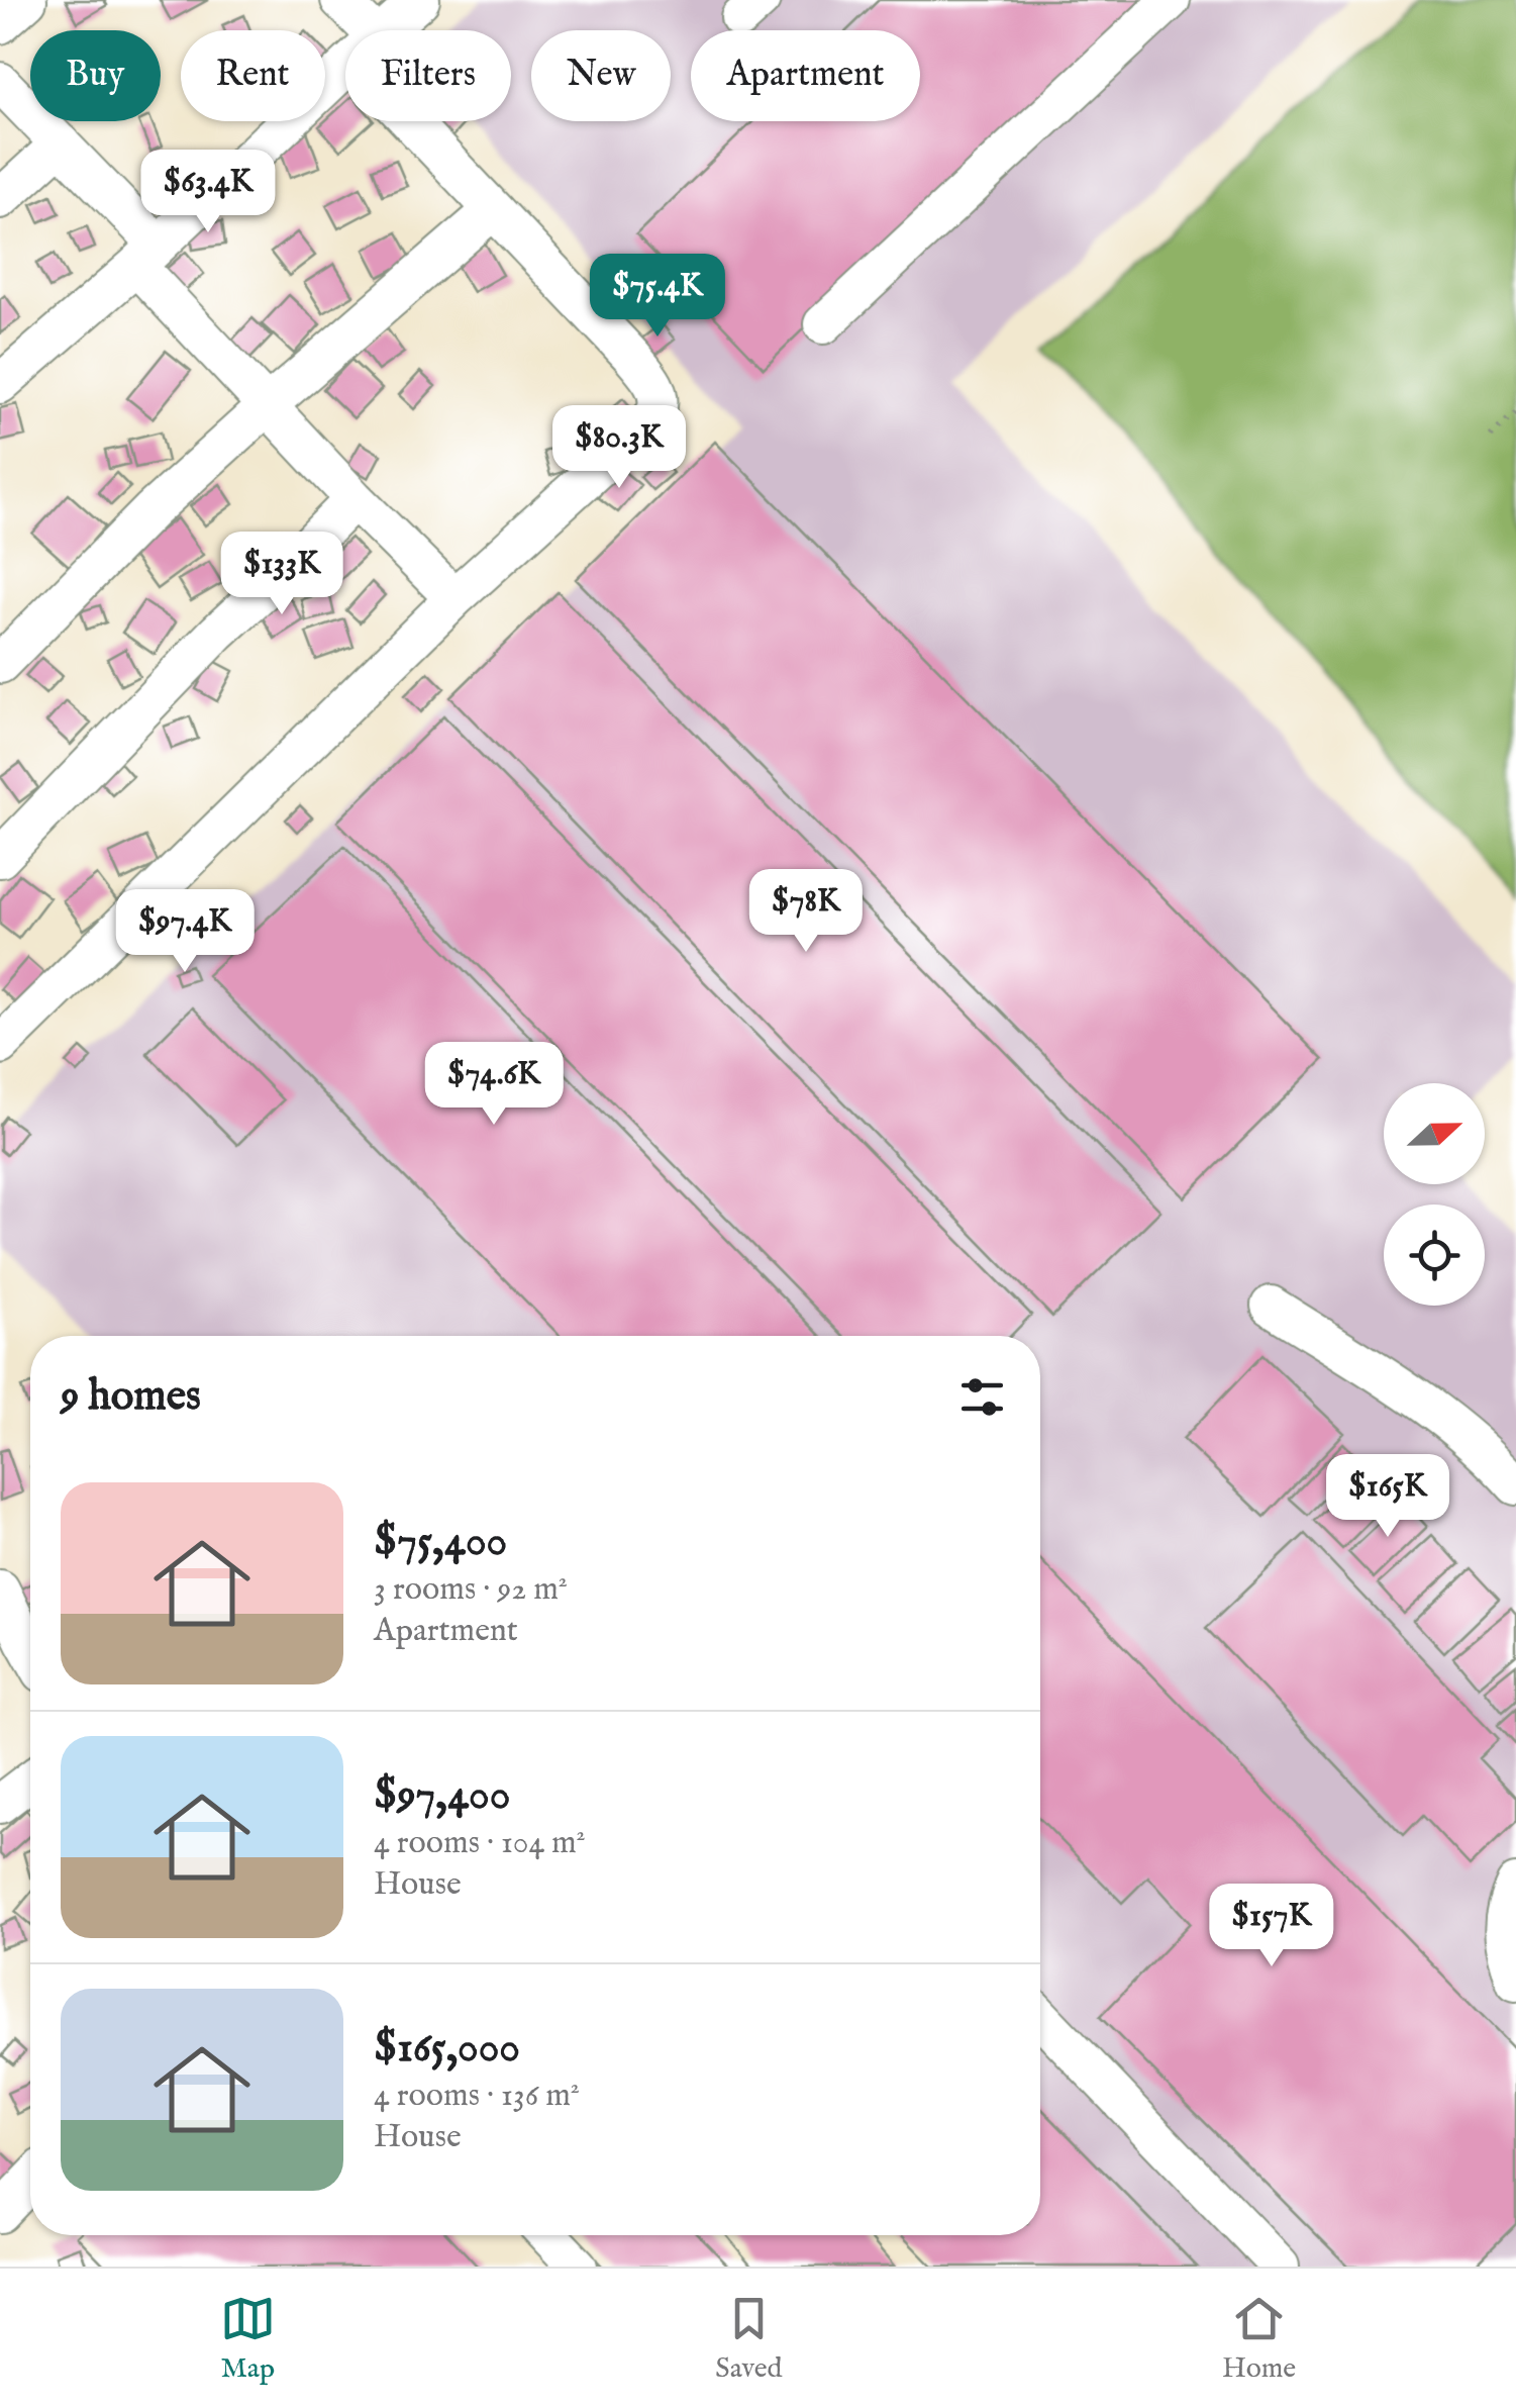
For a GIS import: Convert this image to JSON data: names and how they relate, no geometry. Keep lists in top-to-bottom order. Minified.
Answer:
{"north":"right","page":{"chip":["Buy","Rent","Filters","New","Apartment"],"price":["$63.4K","$75.4K","$80.3K","$133K","$78K","$97.4K","$74.6K","$165K","$157K"],"heading":"9 homes","list":[{"name":"$75,400","note":"3 rooms · 92 m² · Apartment"},{"name":"$97,400","note":"4 rooms · 104 m² · House"},{"name":"$165,000","note":"4 rooms · 136 m² · House"}],"tabs":["Map","Saved","Home"]}}
